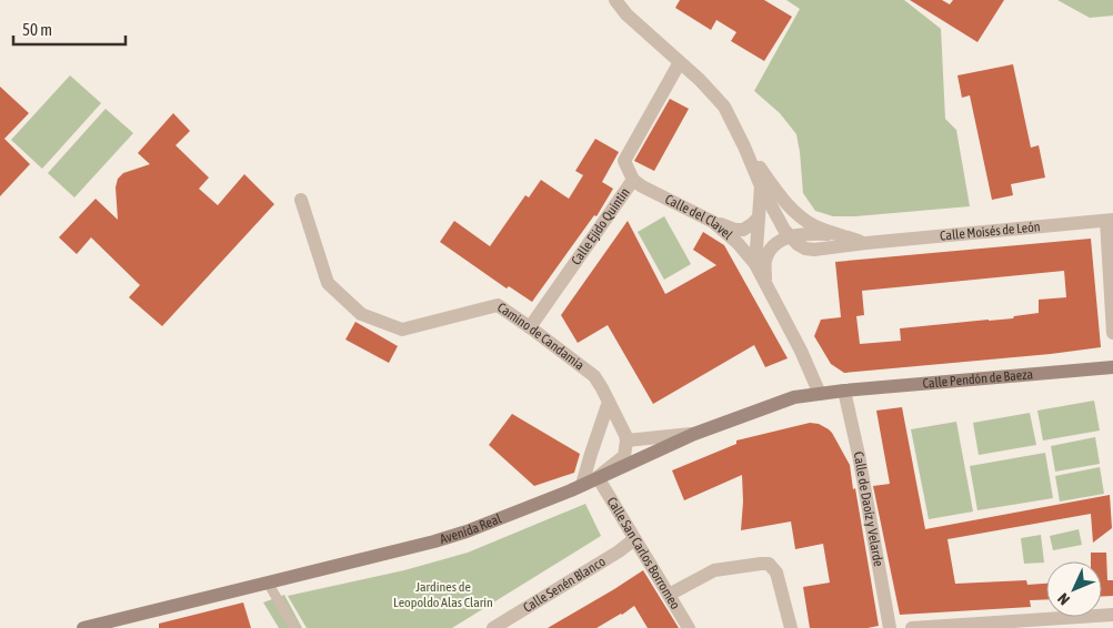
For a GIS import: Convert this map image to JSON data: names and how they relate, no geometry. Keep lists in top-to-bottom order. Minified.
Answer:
{"streets":{"main road":["Calle Pendón de Baeza","Avenida Real"],"street":["Calle del Clavel","Calle Ejido Quintin","Calle Moisés de León","Camino de Candamia","Calle de Daoíz y Velarde","Calle San Carlos Borromeo","Calle Senén Blanco"]},"crossings":[["Calle del Clavel","Calle Ejido Quintin"],["Calle del Clavel","Calle Moisés de León"],["Calle Ejido Quintin","Calle Moisés de León"],["Calle Ejido Quintin","Camino de Candamia"],["Calle Pendón de Baeza","Calle de Daoíz y Velarde"],["Calle Pendón de Baeza","Avenida Real"],["Calle de Daoíz y Velarde","Avenida Real"],["Avenida Real","Calle San Carlos Borromeo"],["Calle San Carlos Borromeo","Calle Senén Blanco"]],"parks":["Jardines de Leopoldo Alas Clarín"],"scale_bar":"50 m","north":"bottom left"}
